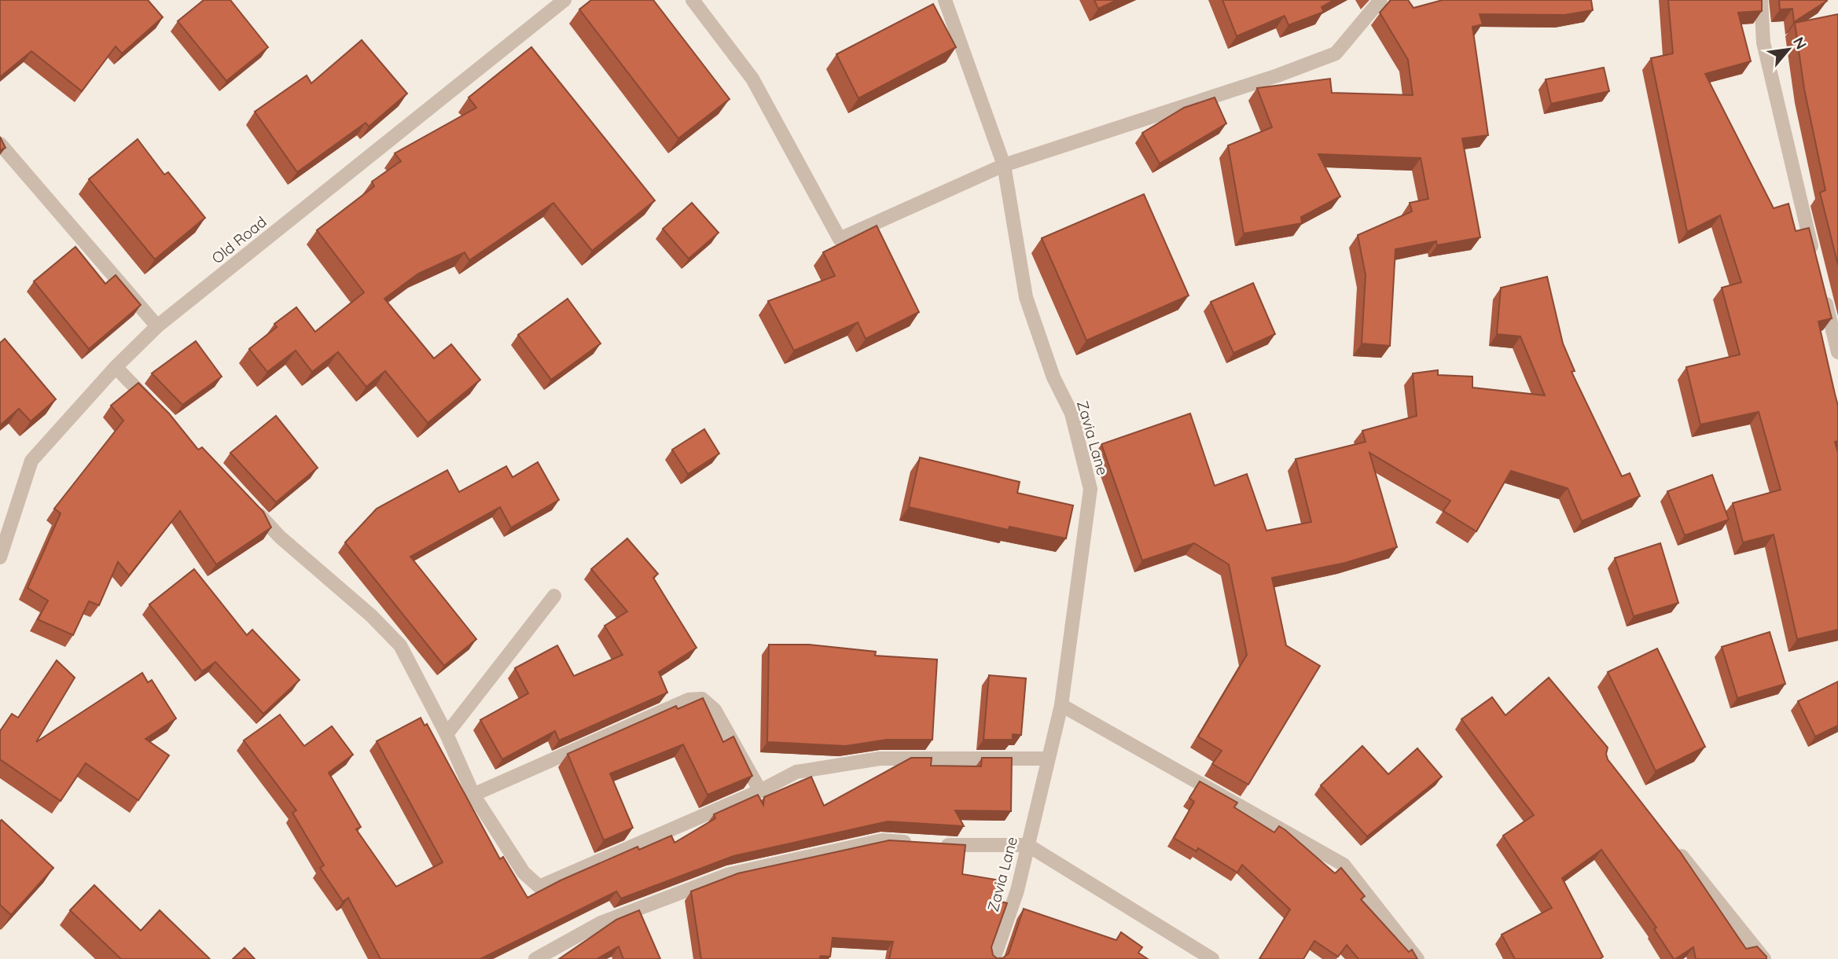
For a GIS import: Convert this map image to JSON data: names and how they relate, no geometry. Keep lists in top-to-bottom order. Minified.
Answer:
{"streets":{"street":["Old Road","Zavia Lane"]},"north":"top right"}
